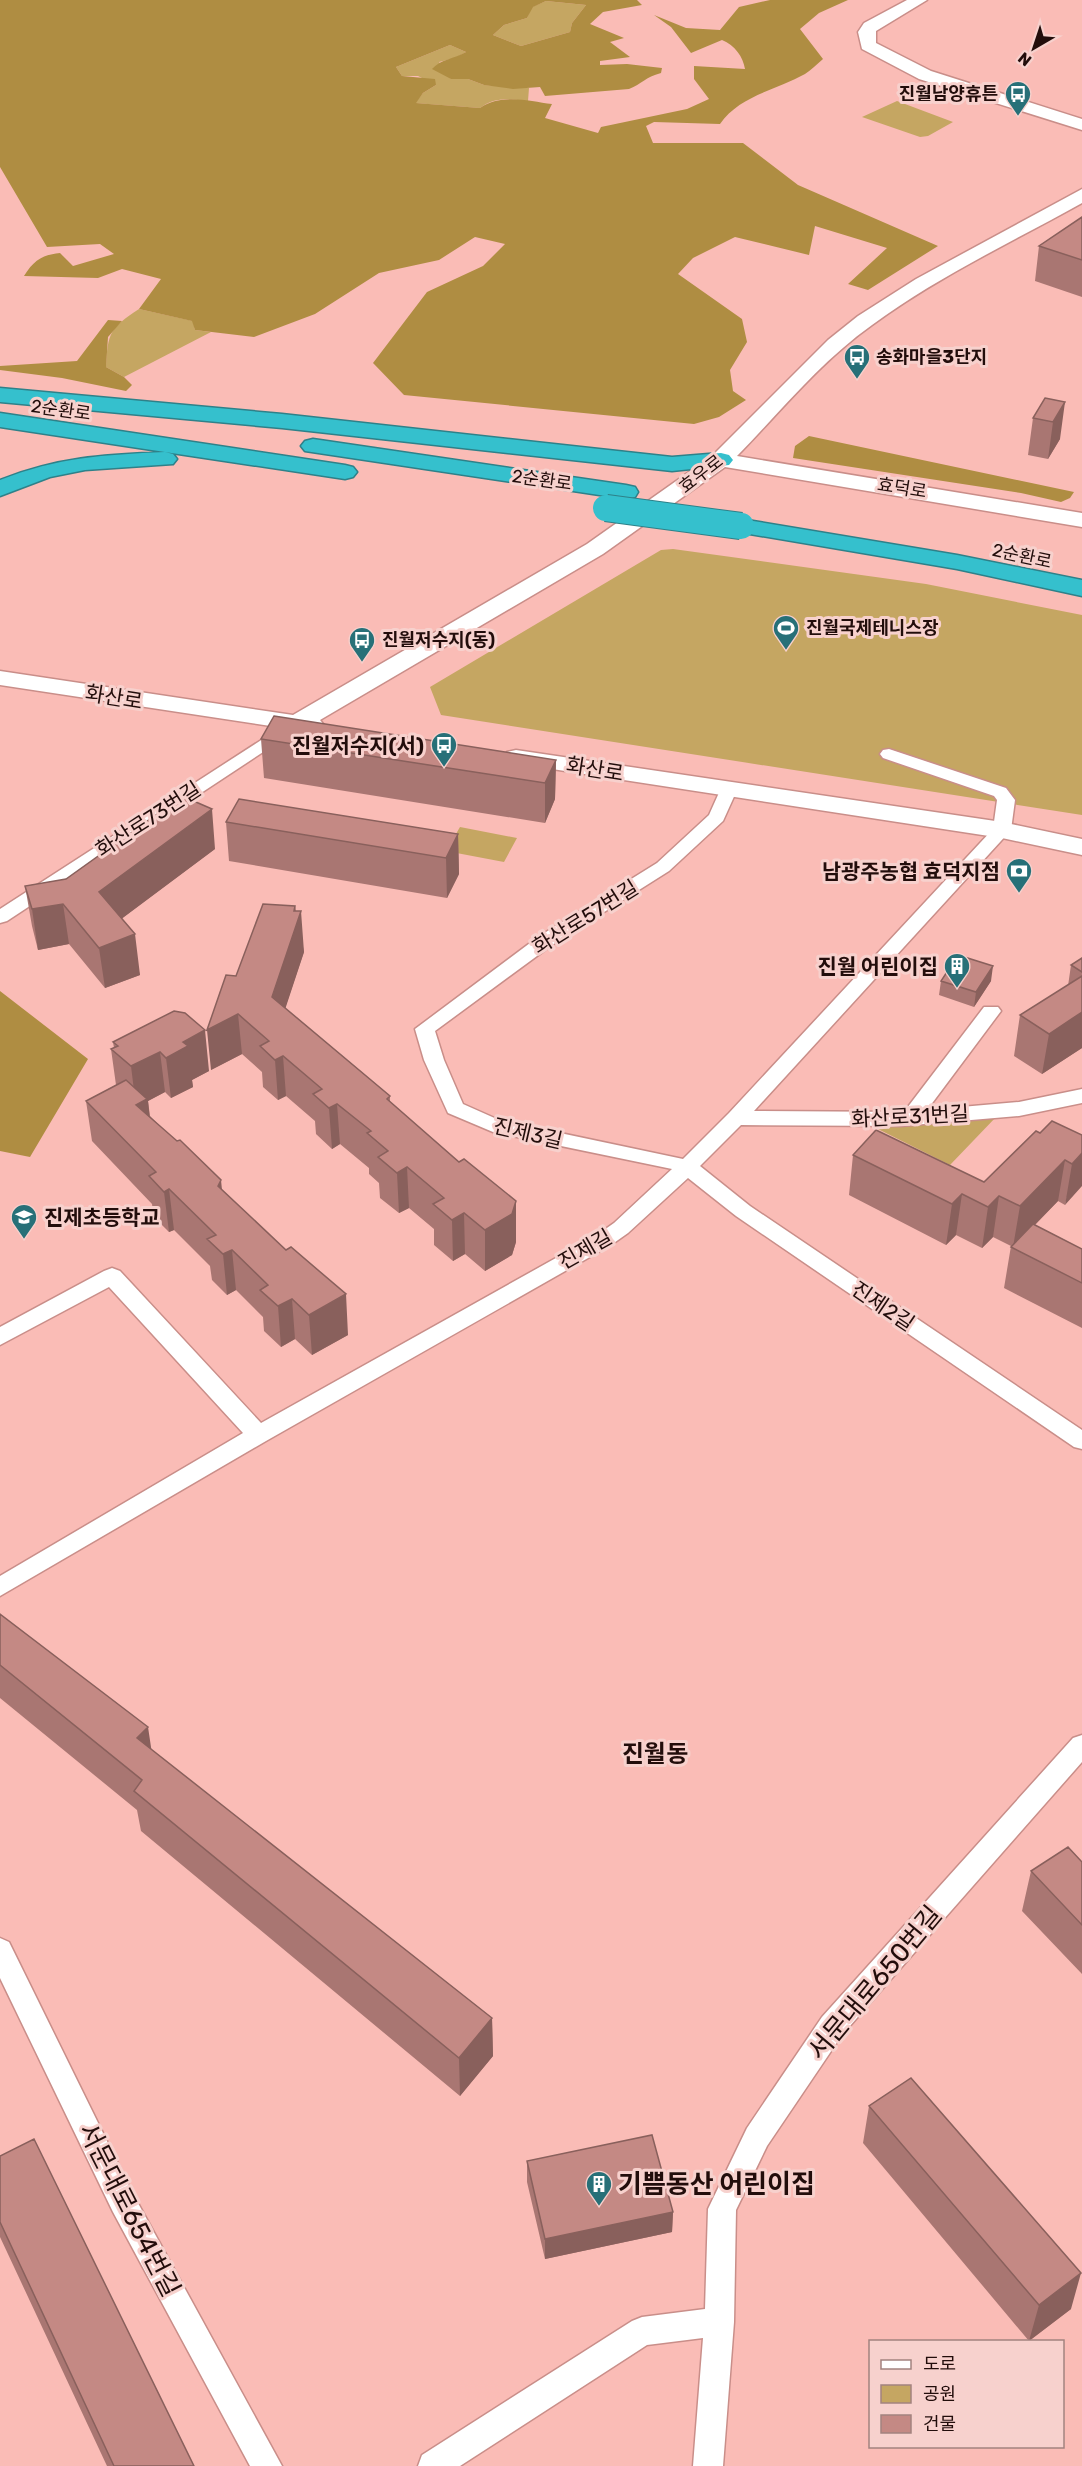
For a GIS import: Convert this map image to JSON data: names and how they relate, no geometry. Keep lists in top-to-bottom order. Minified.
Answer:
{"streets":{"highway":["2순환로"],"main road":["효우로","효덕로","화산로"],"street":["화산로73번길","화산로57번길","화산로31번길","진제3길","진제길","진제2길","서문대로650번길","서문대로654번길"]},"crossings":[["효우로","효덕로"],["효우로","화산로"],["효우로","화산로73번길"],["화산로","화산로73번길"],["화산로","화산로57번길"],["화산로","진제길"],["화산로57번길","진제3길"],["화산로31번길","진제길"],["진제3길","진제길"],["진제3길","진제2길"],["진제길","진제2길"]],"districts":["진월동"],"places":{"bus stop":["진월남양휴튼","송화마을3단지","진월저수지(동)","진월저수지(서)"],"sports":["진월국제테니스장"],"bank":["남광주농협 효덕지점"],"building":["진월 어린이집","기쁨동산 어린이집"],"school or university":["진제초등학교"]},"legend":["도로","공원","건물"],"north":"bottom left"}
